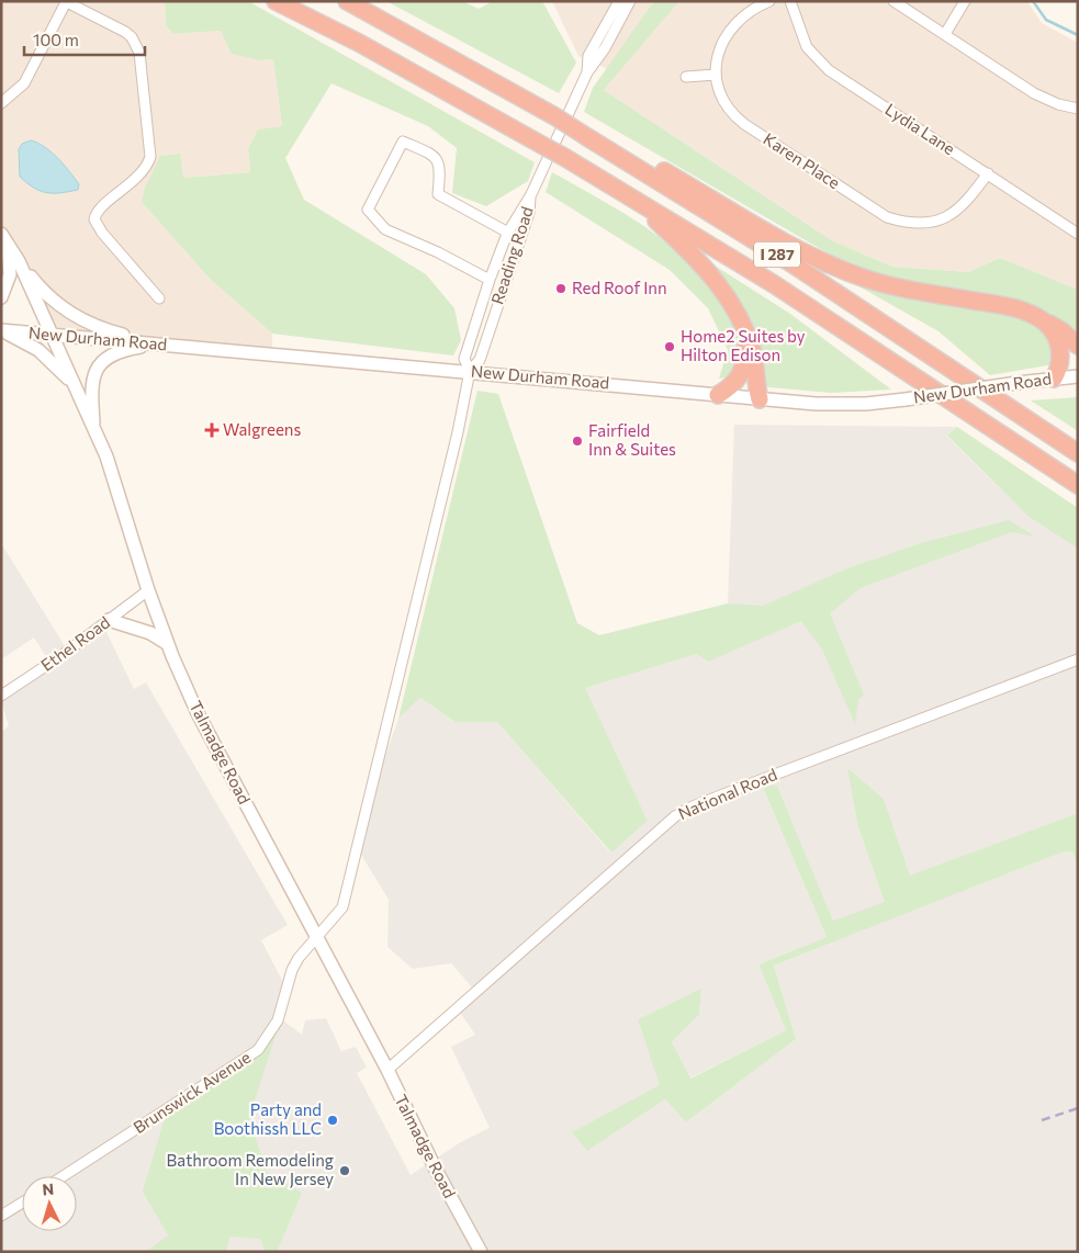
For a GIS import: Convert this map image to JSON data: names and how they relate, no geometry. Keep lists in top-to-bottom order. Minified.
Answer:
{"streets":{"highway":["I 287"],"street":["Lydia Lane","Karen Place","Reading Road","New Durham Road","Ethel Road","Talmadge Road","National Road","Brunswick Avenue"]},"crossings":[["Lydia Lane","Karen Place"],["Reading Road","New Durham Road"],["Reading Road","Brunswick Avenue"],["New Durham Road","Talmadge Road"],["New Durham Road","Brunswick Avenue"],["Ethel Road","Talmadge Road"],["Talmadge Road","National Road"],["Talmadge Road","Brunswick Avenue"]],"places":{"other":["Red Roof Inn","Home2 Suites by Hilton Edison","Fairfield Inn & Suites","Party and Boothissh LLC","Bathroom Remodeling In New Jersey"],"health":["Walgreens"]},"scale_bar":"100 m","north":"top"}
